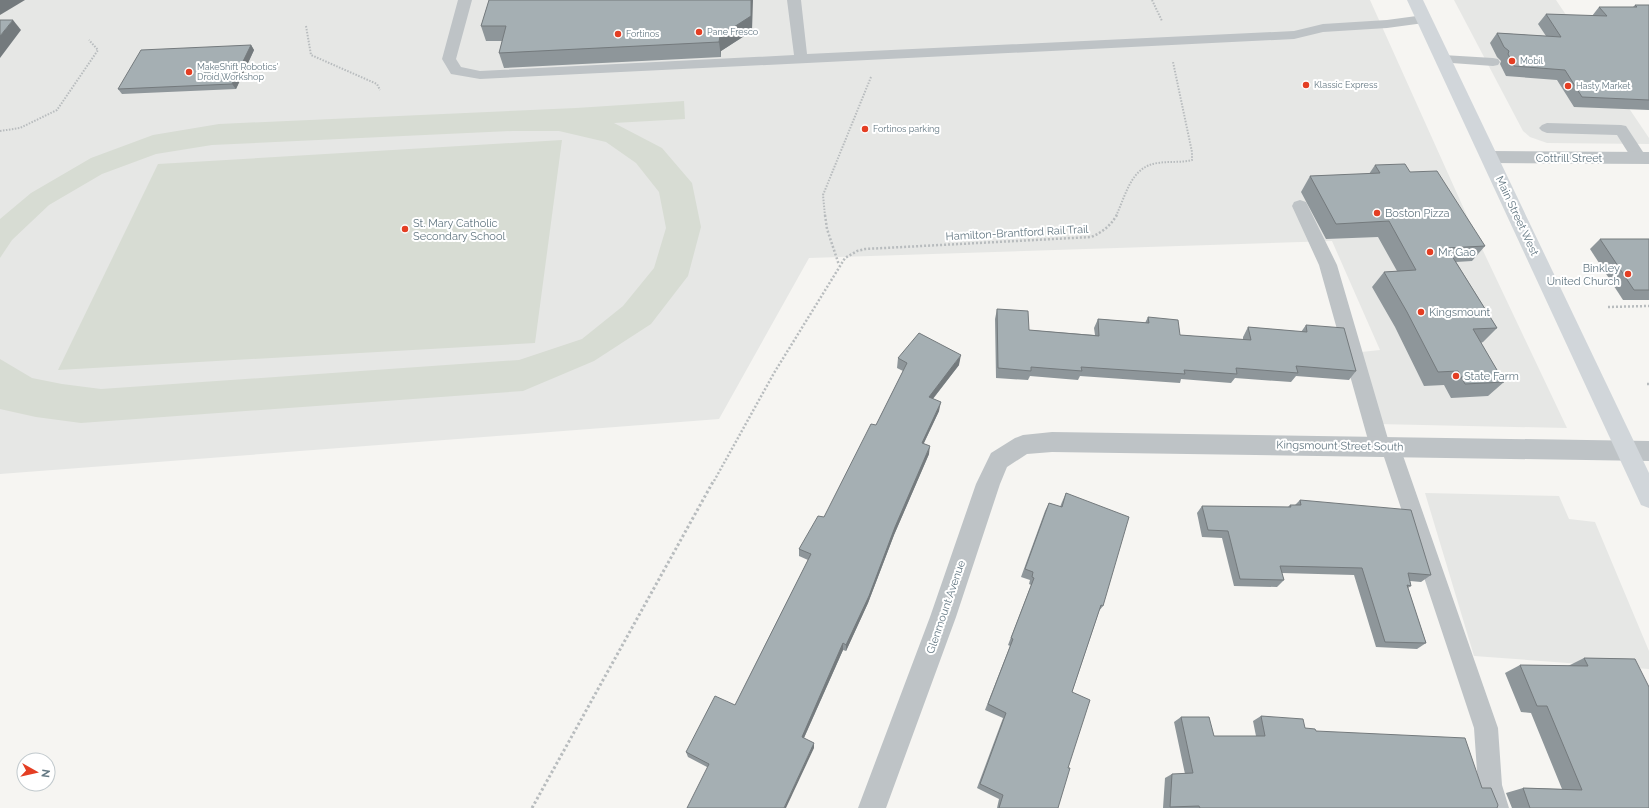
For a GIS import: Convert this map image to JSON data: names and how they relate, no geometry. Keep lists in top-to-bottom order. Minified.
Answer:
{"streets":{"main road":["Main Street West"],"street":["Cottrill Street","Kingsmount Street South","Glenmount Avenue"],"path":["Hamilton-Brantford Rail Trail"]},"crossings":[["Cottrill Street","Main Street West"],["Main Street West","Kingsmount Street South"],["Kingsmount Street South","Glenmount Avenue"]],"places":["Pane Fresco","Fortinos","Mobil","MakeShift Robotics' Droid Workshop","Klassic Express","Hasty Market","Fortinos parking","Boston Pizza","St. Mary Catholic Secondary School","Mr. Gao","Binkley United Church","Kingsmount","State Farm"],"north":"right"}
